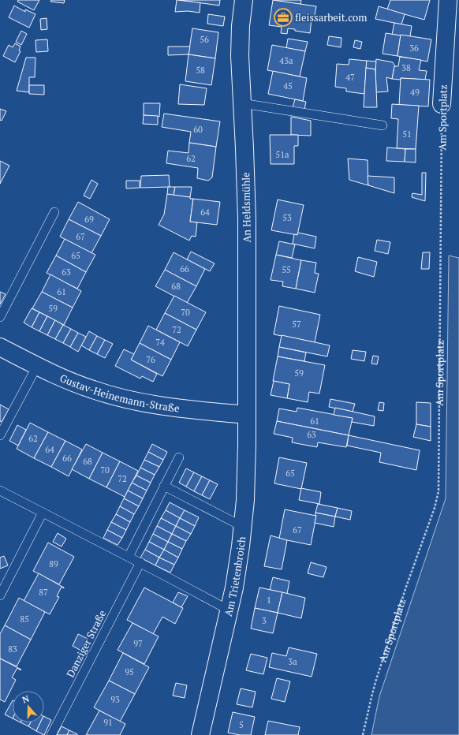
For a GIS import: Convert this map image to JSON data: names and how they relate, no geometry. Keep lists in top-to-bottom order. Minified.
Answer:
{"streets":{"street":["Am Sportplatz","An Heldsmühle","Gustav-Heinemann-Straße","Am Trietenbroich"],"lane":["Danziger Straße"]},"crossings":[["An Heldsmühle","Gustav-Heinemann-Straße"],["An Heldsmühle","Am Trietenbroich"],["Gustav-Heinemann-Straße","Am Trietenbroich"]],"places":{"office":["fleissarbeit.com"]},"house_numbers":["56","36","43a","38","58","47","45","49","60","51","51a","62","64","53","69","67","65","66","55","63","68","61","59","70","57","72","74","76","59","61","63","62","64","66","68","70","65","72","67","89","87","1","85","3","97","83","3a","95","93","91","5"],"north":"top"}
